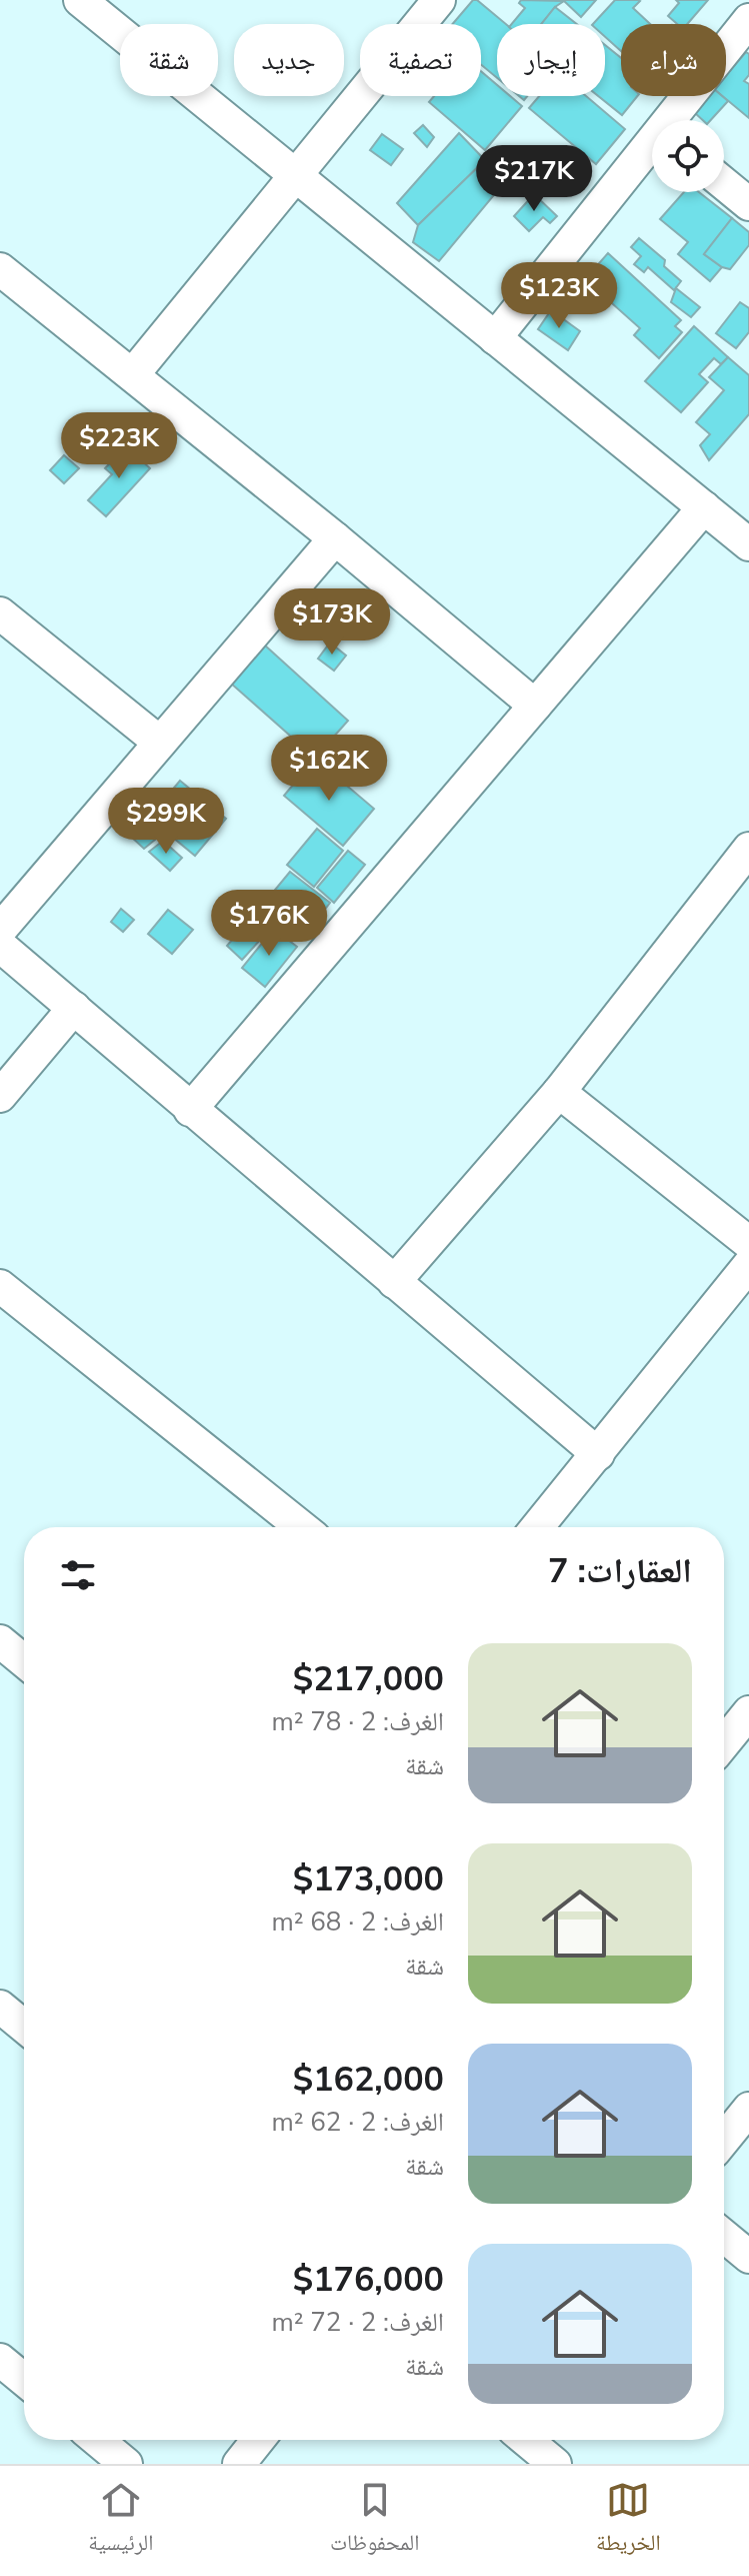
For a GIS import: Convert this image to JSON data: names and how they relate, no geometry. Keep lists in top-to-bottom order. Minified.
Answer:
{"page":{"chip":["شراء","إيجار","تصفية","جديد","شقة"],"price":["$217K","$123K","$223K","$173K","$162K","$299K","$176K"],"heading":"العقارات: 7","list":[{"name":"$217,000","note":"الغرف: 2 · 78 m² · شقة"},{"name":"$173,000","note":"الغرف: 2 · 68 m² · شقة"},{"name":"$162,000","note":"الغرف: 2 · 62 m² · شقة"},{"name":"$176,000","note":"الغرف: 2 · 72 m² · شقة"}],"tabs":["الخريطة","المحفوظات","الرئيسية"]}}
